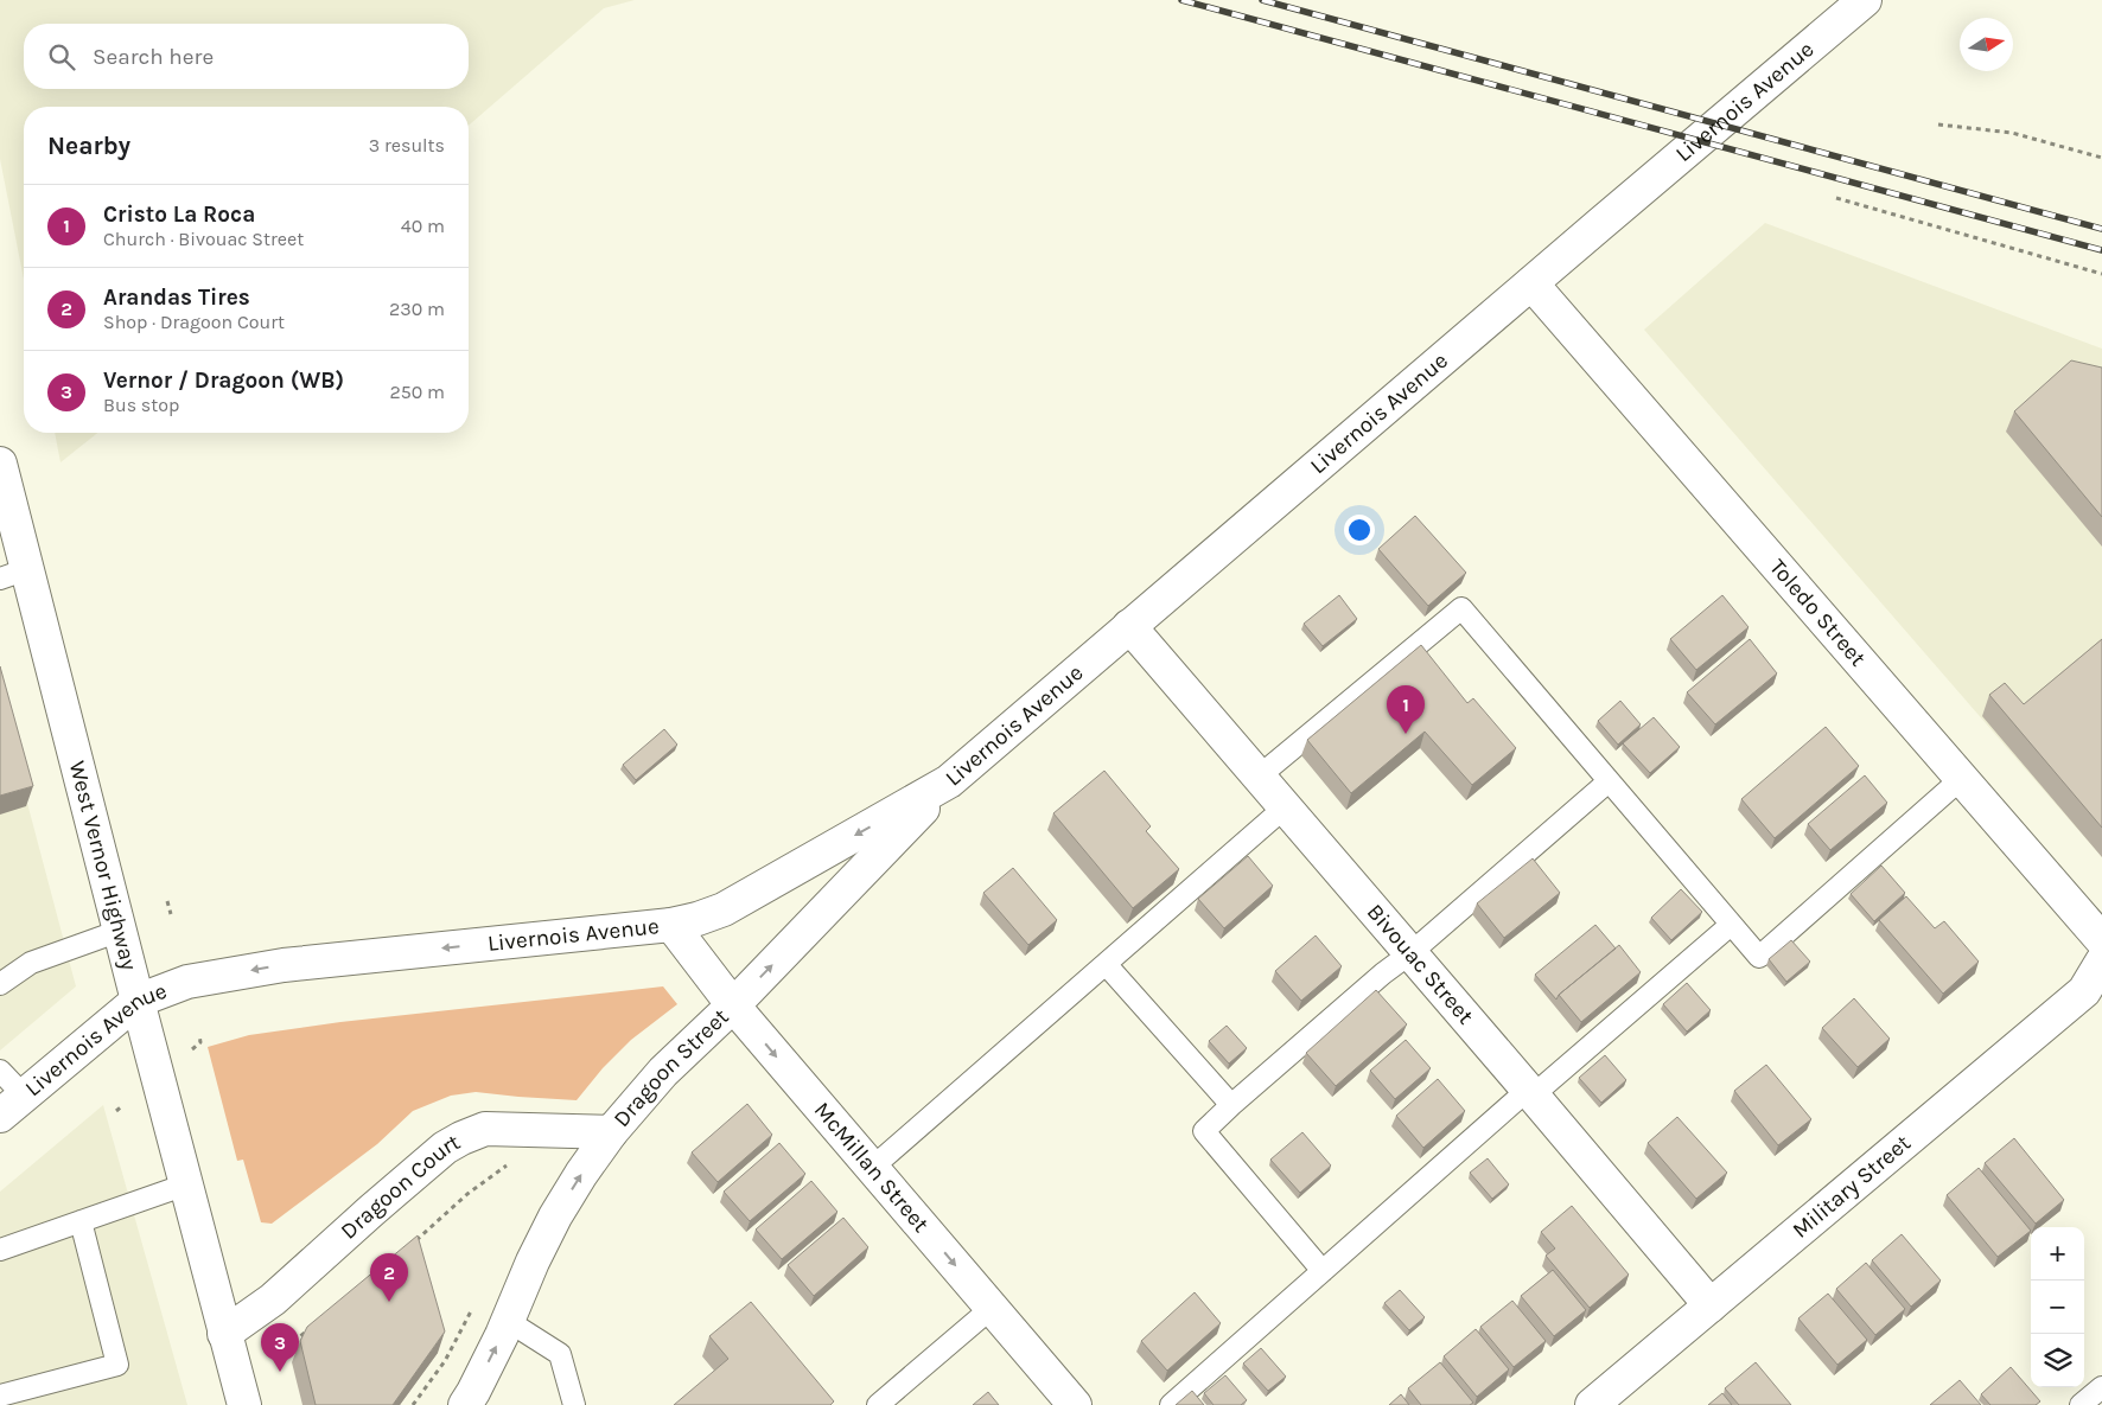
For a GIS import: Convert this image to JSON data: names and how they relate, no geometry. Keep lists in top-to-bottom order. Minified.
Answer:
{"streets":{"street":["Livernois Avenue","Toledo Street","West Vernor Highway","Bivouac Street","Dragoon Street","McMillan Street","Military Street","Dragoon Court"]},"crossings":[["Livernois Avenue","Toledo Street"],["Livernois Avenue","West Vernor Highway"],["Livernois Avenue","Bivouac Street"],["Livernois Avenue","Dragoon Street"],["Livernois Avenue","McMillan Street"],["West Vernor Highway","Dragoon Court"],["Bivouac Street","Military Street"],["Dragoon Street","McMillan Street"],["Dragoon Street","Dragoon Court"]],"one_way":["Livernois Avenue","Dragoon Street","McMillan Street"],"north":"right","page":{"search":"Search here","heading":["Nearby","3 results"],"list":[{"mark":"1","name":"Cristo La Roca","note":"Church · Bivouac Street","value":"40 m"},{"mark":"2","name":"Arandas Tires","note":"Shop · Dragoon Court","value":"230 m"},{"mark":"3","name":"Vernor / Dragoon (WB)","note":"Bus stop","value":"250 m"}],"pins":["1","2","3"],"map_buttons":["+","−"]}}
